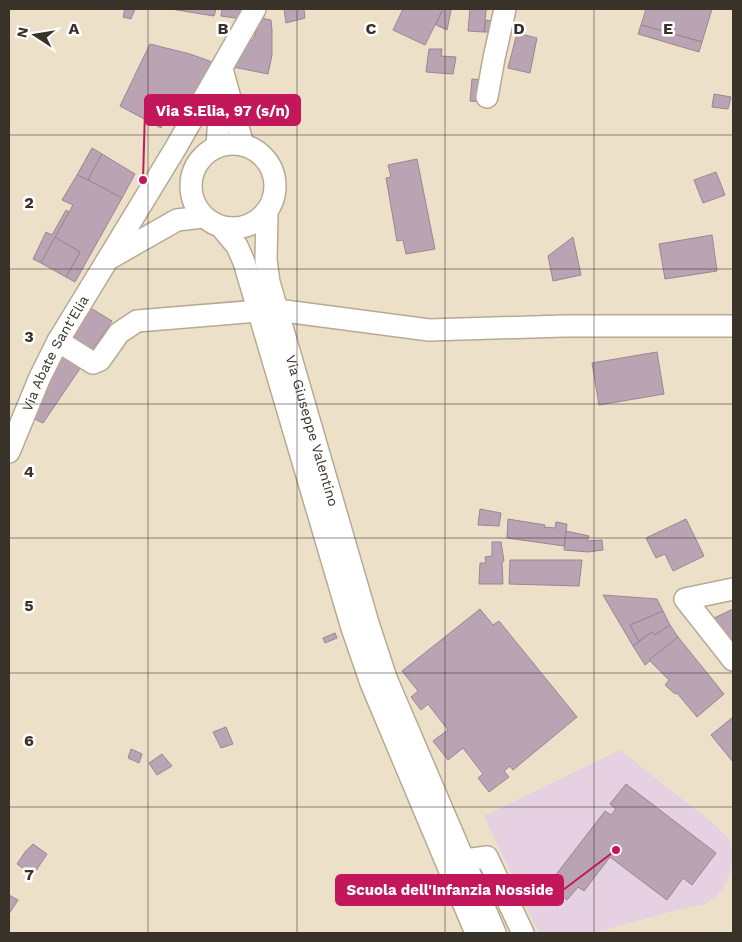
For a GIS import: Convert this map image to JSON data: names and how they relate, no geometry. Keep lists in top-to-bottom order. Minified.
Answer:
{"streets":{"street":["Via Abate Sant'Elia","Via Giuseppe Valentino"]},"crossings":[["Via Abate Sant'Elia","Via Giuseppe Valentino"]],"places":["Via S.Elia, 97 (s/n)","Scuola dell'Infanzia Nosside"],"north":"left","grid":{"columns":["A","B","C","D","E"],"rows":["2","3","4","5","6","7"]}}
